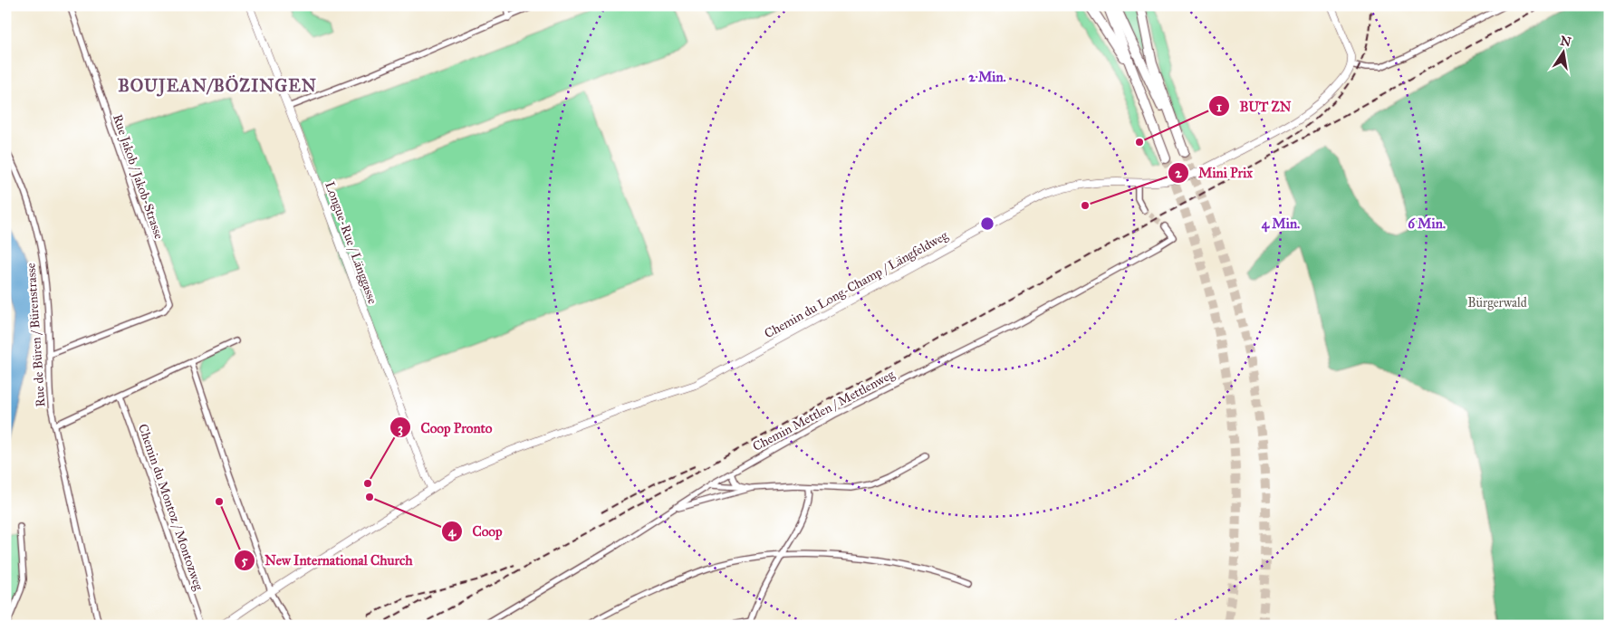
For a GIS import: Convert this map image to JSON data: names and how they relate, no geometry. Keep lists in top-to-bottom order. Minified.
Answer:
{"streets":{"main road":["Longue-Rue / Länggasse","Chemin du Long-Champ / Längfeldweg"],"street":["Rue Jakob / Jakob-Strasse","Rue de Büren / Bürenstrasse","Chemin Mettlen / Mettlenweg","Chemin du Montoz / Montozweg"]},"crossings":[["Rue Jakob / Jakob-Strasse","Rue de Büren / Bürenstrasse"],["Longue-Rue / Länggasse","Chemin du Long-Champ / Längfeldweg"]],"districts":["BOUJEAN/BÖZINGEN"],"parks":["Bürgerwald"],"places":["BUT ZN","Mini Prix","Coop Pronto","Coop","New International Church"],"north":"top","rings":["2 Min.","4 Min.","6 Min."]}
